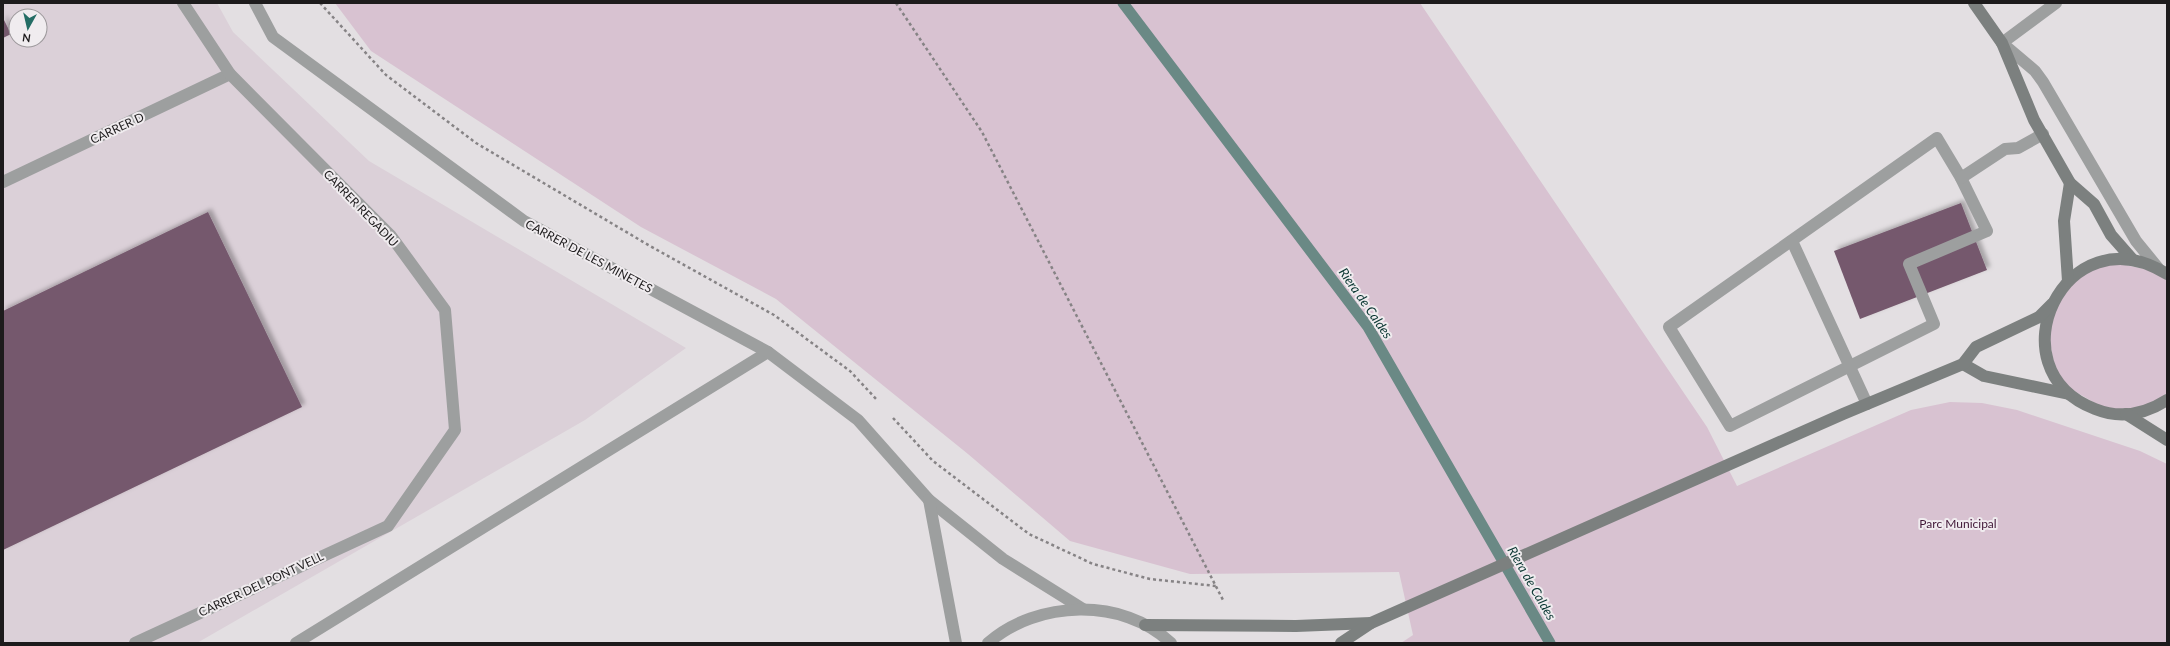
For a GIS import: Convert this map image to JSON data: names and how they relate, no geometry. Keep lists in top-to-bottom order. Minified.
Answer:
{"streets":{"street":["CARRER D","CARRER REGADIU","CARRER DE LES MINETES","CARRER DEL PONT VELL"]},"crossings":[["CARRER D","CARRER REGADIU"],["CARRER REGADIU","CARRER DEL PONT VELL"]],"water":["Riera de Caldes"],"parks":["Parc Municipal"],"north":"bottom"}
